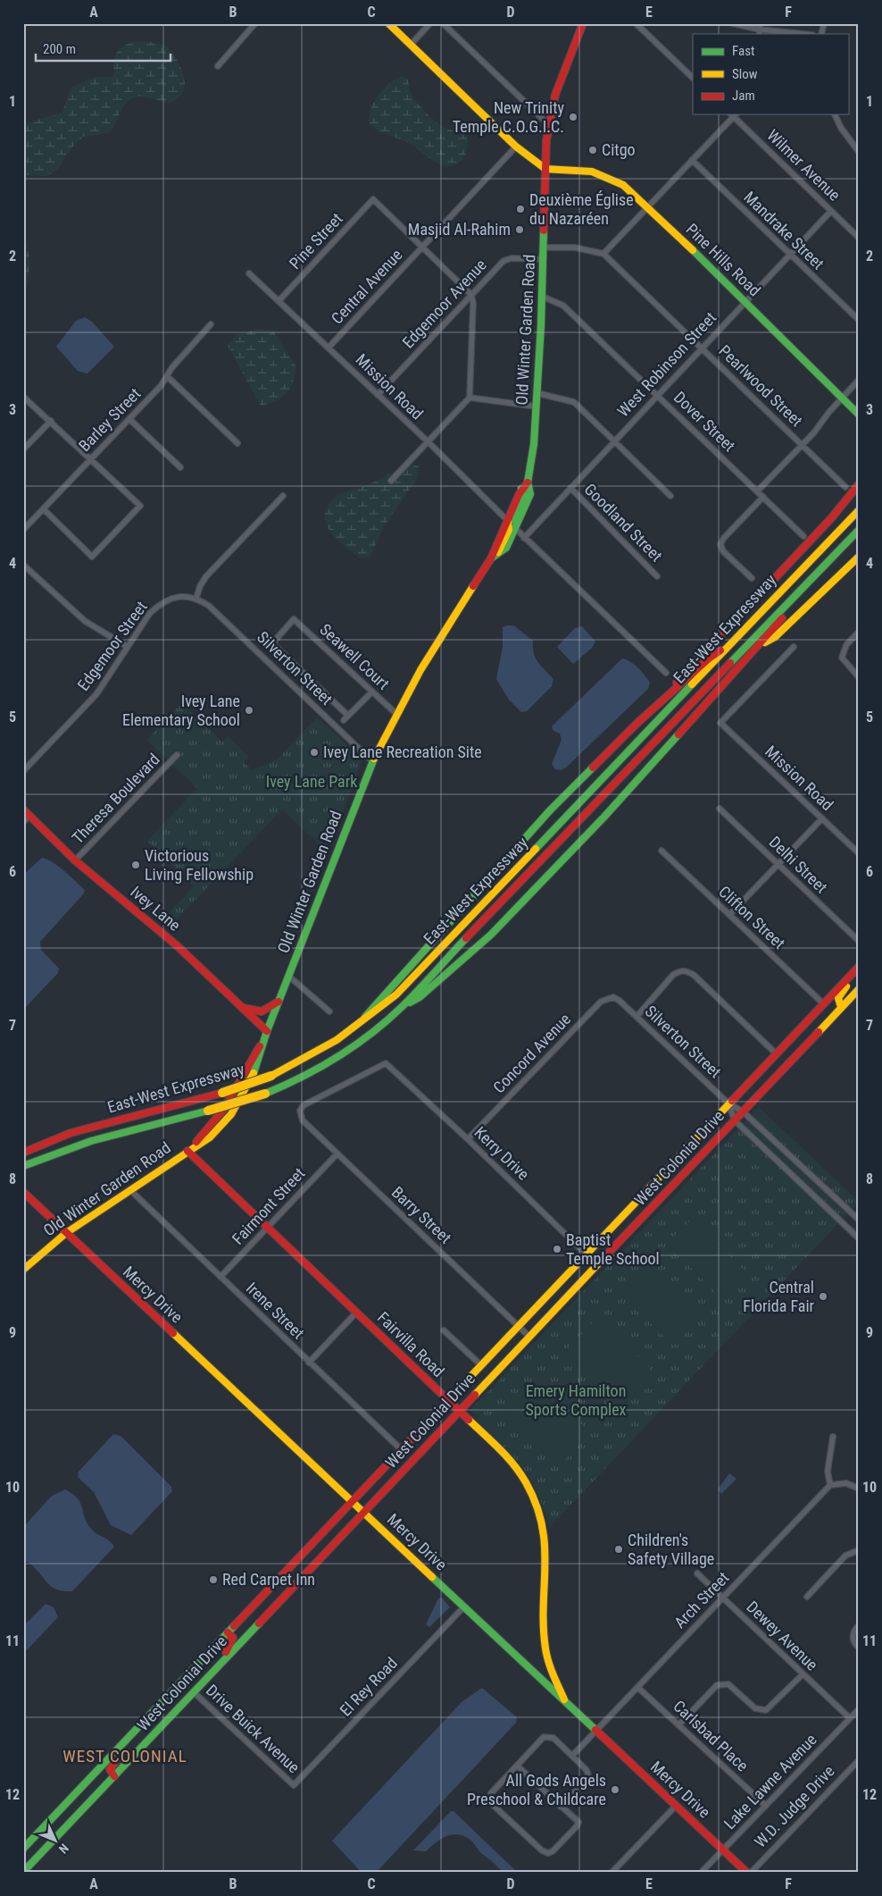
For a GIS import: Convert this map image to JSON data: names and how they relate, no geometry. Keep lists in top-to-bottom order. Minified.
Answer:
{"streets":{"main road":["Pine Hills Road","Old Winter Garden Road","East-West Expressway","Ivey Lane","West Colonial Drive","Mercy Drive","Fairvilla Road"],"street":["Wilmer Avenue","Mandrake Street","Pine Street","Central Avenue","Edgemoor Avenue","West Robinson Street","Pearlwood Street","Mission Road","Barley Street","Dover Street","Goodland Street","Edgemoor Street","Seawell Court","Silverton Street","Theresa Boulevard","Delhi Street","Clifton Street","Concord Avenue","Kerry Drive","Fairmont Street","Barry Street","Irene Street","Arch Street","Dewey Avenue","El Rey Road","Drive Buick Avenue","Carlsbad Place","Lake Lawne Avenue","W.D. Judge Drive"]},"crossings":[["Wilmer Avenue","West Robinson Street"],["Mandrake Street","West Robinson Street"],["Pine Street","Central Avenue"],["Pine Street","Mission Road"],["Pine Hills Road","Old Winter Garden Road"],["Pine Hills Road","West Robinson Street"],["Central Avenue","Mission Road"],["Edgemoor Avenue","Old Winter Garden Road"],["Edgemoor Avenue","Mission Road"],["Old Winter Garden Road","Mission Road"],["Old Winter Garden Road","Dover Street"],["Old Winter Garden Road","Seawell Court"],["Old Winter Garden Road","Silverton Street"],["Old Winter Garden Road","Ivey Lane"],["Old Winter Garden Road","Mercy Drive"],["Old Winter Garden Road","Irene Street"],["Old Winter Garden Road","Fairvilla Road"],["West Robinson Street","Pearlwood Street"],["West Robinson Street","Dover Street"],["West Robinson Street","Goodland Street"],["Edgemoor Street","Silverton Street"],["Silverton Street","Concord Avenue"],["Silverton Street","West Colonial Drive"],["Theresa Boulevard","Ivey Lane"],["Clifton Street","West Colonial Drive"],["Concord Avenue","Kerry Drive"],["Kerry Drive","West Colonial Drive"],["Kerry Drive","Barry Street"],["West Colonial Drive","Barry Street"],["West Colonial Drive","Mercy Drive"],["West Colonial Drive","Irene Street"],["West Colonial Drive","Fairvilla Road"],["West Colonial Drive","Drive Buick Avenue"],["Fairmont Street","Barry Street"],["Fairmont Street","Irene Street"],["Fairmont Street","Fairvilla Road"],["Mercy Drive","Fairvilla Road"],["Mercy Drive","Arch Street"],["Mercy Drive","El Rey Road"],["Mercy Drive","Lake Lawne Avenue"],["Mercy Drive","W.D. Judge Drive"],["Arch Street","Dewey Avenue"],["Arch Street","Carlsbad Place"],["Dewey Avenue","Lake Lawne Avenue"],["El Rey Road","Drive Buick Avenue"],["Carlsbad Place","Lake Lawne Avenue"]],"districts":["WEST COLONIAL"],"parks":["Ivey Lane Park","Emery Hamilton Sports Complex"],"places":["New Trinity Temple C.O.G.I.C.","Citgo","Deuxième Église du Nazaréen","Masjid Al-Rahim","Ivey Lane Elementary School","Ivey Lane Recreation Site","Victorious Living Fellowship","Baptist Temple School","Central Florida Fair","Children's Safety Village","Red Carpet Inn","All Gods Angels Preschool & Childcare"],"legend":["Fast","Slow","Jam"],"scale_bar":"200 m","north":"bottom right","grid":{"columns":["A","B","C","D","E","F"],"rows":["1","2","3","4","5","6","7","8","9","10","11","12"]}}
